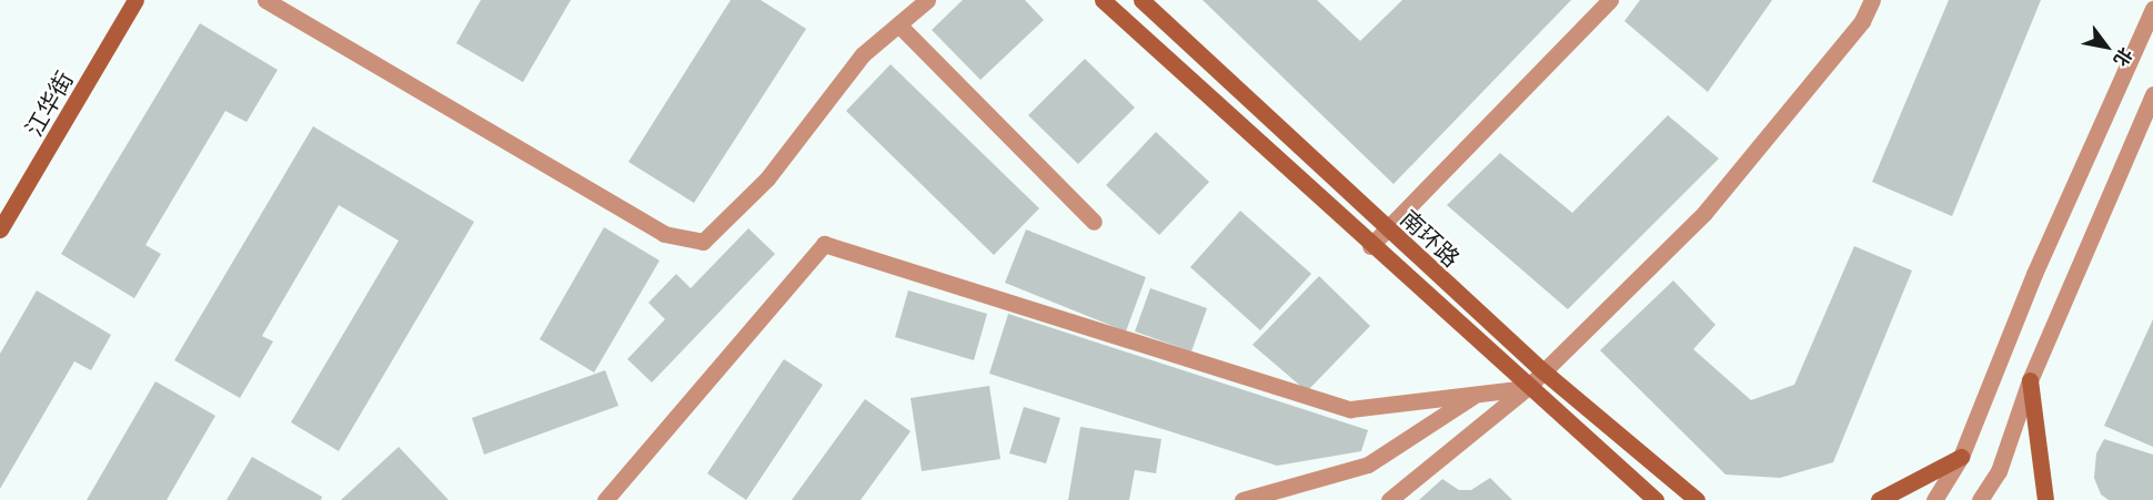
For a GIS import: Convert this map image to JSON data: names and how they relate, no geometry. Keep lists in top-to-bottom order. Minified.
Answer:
{"streets":{"main road":["江华街","南环路"]},"north":"bottom right"}
